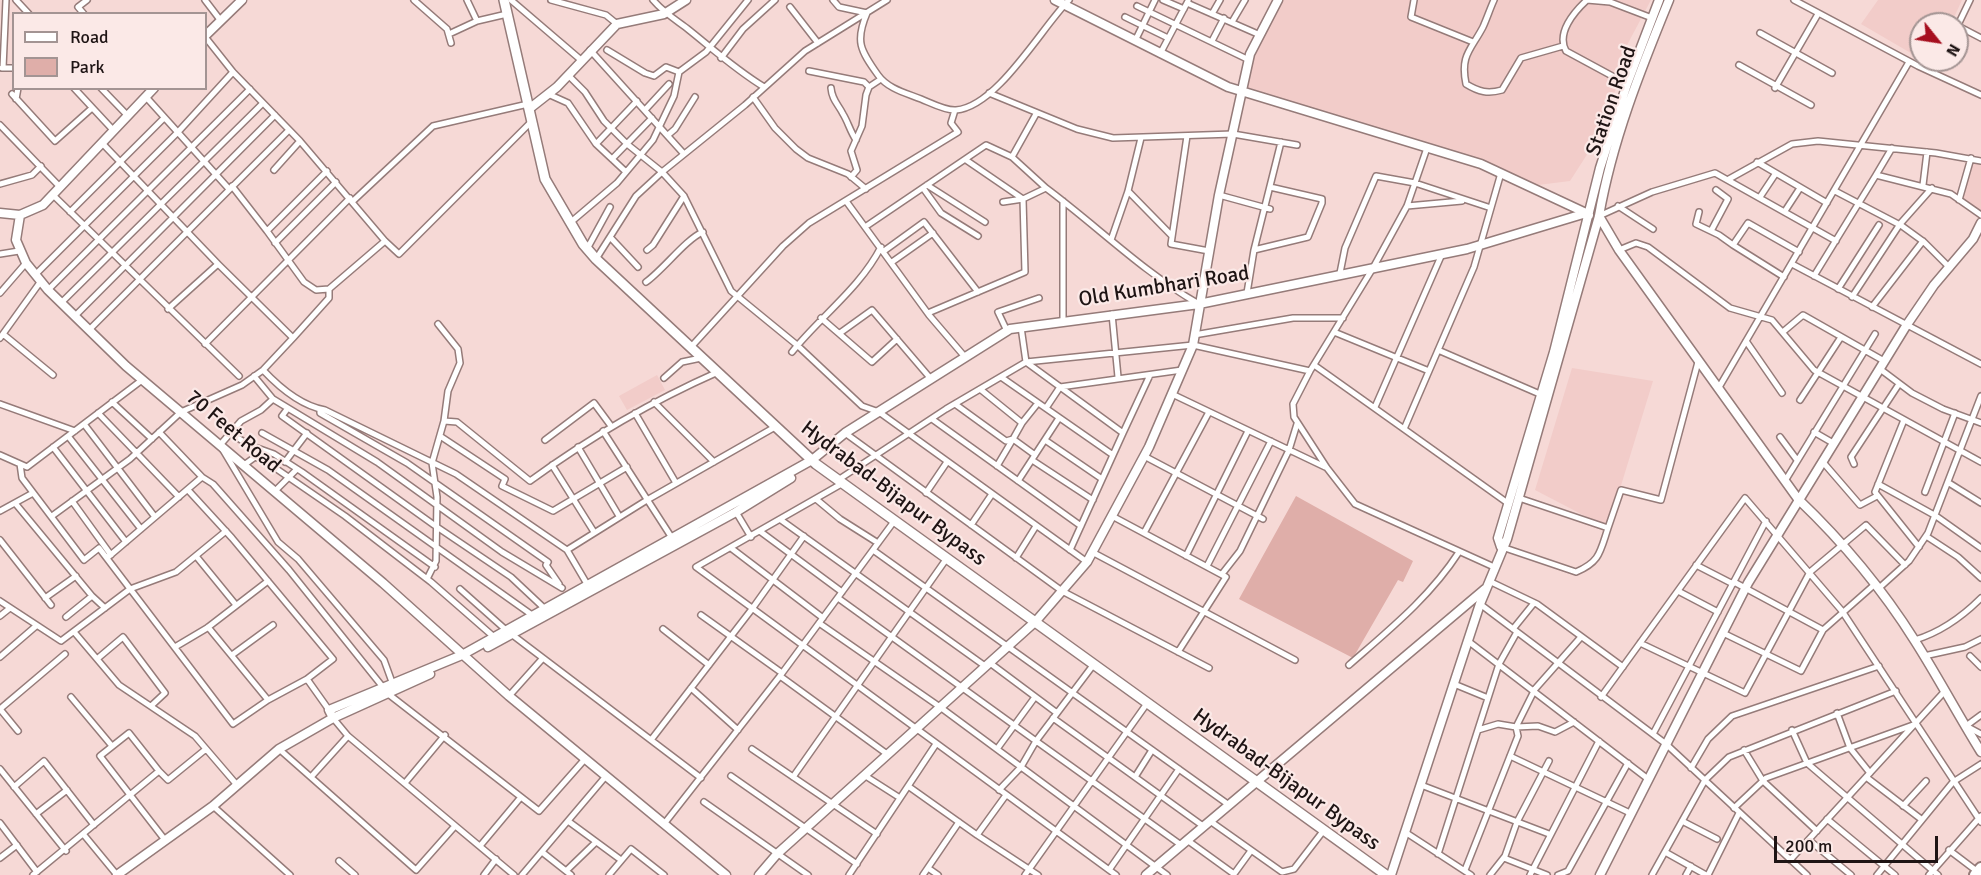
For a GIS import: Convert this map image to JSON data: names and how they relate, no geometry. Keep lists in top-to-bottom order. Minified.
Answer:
{"streets":{"main road":["Hydrabad-Bijapur Bypass"],"street":["Station Road","Old Kumbhari Road","70 Feet Road"]},"crossings":[["Old Kumbhari Road","Hydrabad-Bijapur Bypass"]],"legend":["Road","Park"],"scale_bar":"200 m","north":"bottom right"}
